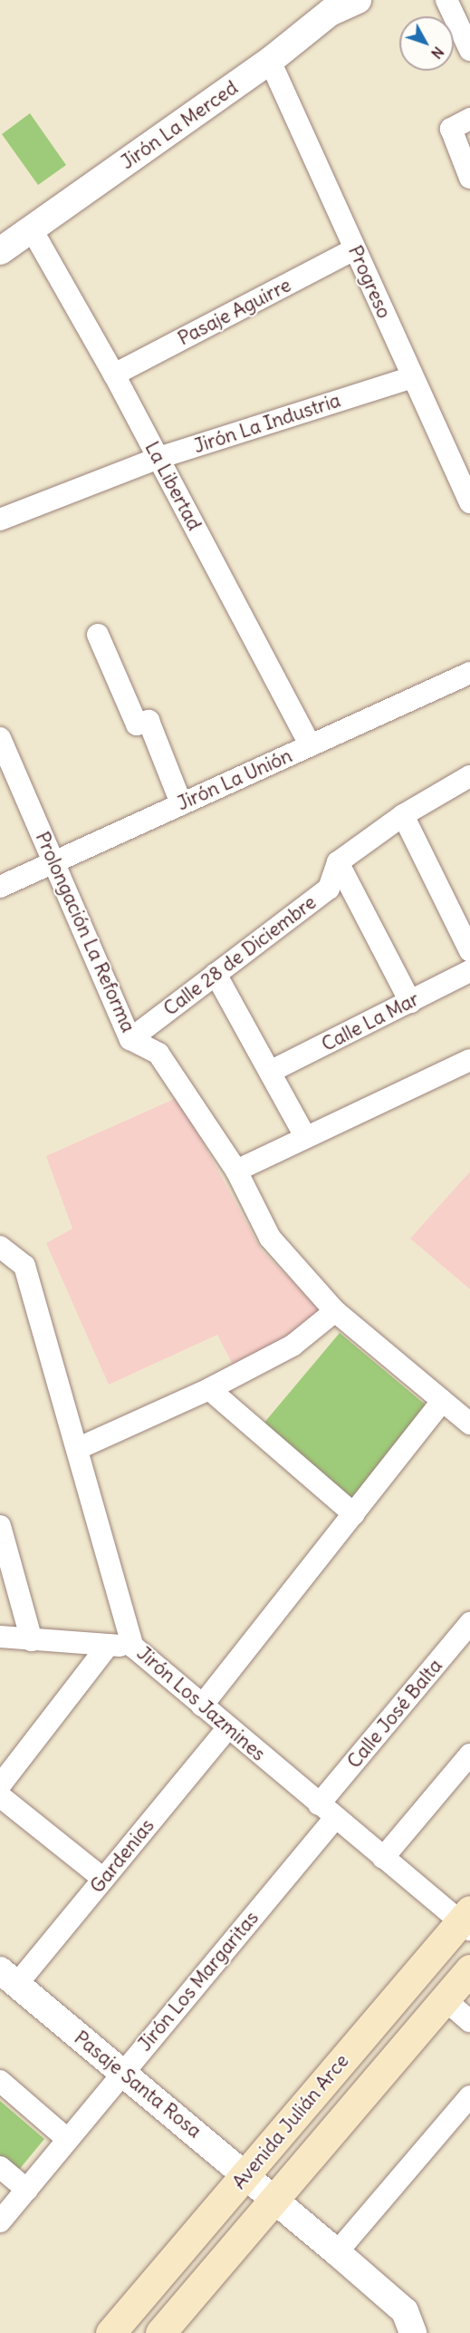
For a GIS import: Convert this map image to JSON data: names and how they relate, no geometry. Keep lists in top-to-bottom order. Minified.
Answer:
{"streets":{"main road":["Avenida Julián Arce"],"street":["Jirón La Merced","Progreso","Pasaje Aguirre","Jirón La Industria","La Libertad","Jirón La Unión","Prolongación La Reforma","Calle 28 de Diciembre","Calle La Mar","Jirón Los Jazmines","Calle José Balta","Gardenias","Jirón Los Margaritas","Pasaje Santa Rosa"]},"crossings":[["Jirón La Merced","Progreso"],["Jirón La Merced","La Libertad"],["Progreso","Pasaje Aguirre"],["Progreso","Jirón La Industria"],["Pasaje Aguirre","La Libertad"],["Jirón La Industria","La Libertad"],["La Libertad","Jirón La Unión"],["Jirón La Unión","Prolongación La Reforma"],["Prolongación La Reforma","Calle 28 de Diciembre"],["Jirón Los Jazmines","Calle José Balta"],["Jirón Los Jazmines","Gardenias"],["Jirón Los Jazmines","Jirón Los Margaritas"],["Jirón Los Jazmines","Avenida Julián Arce"],["Calle José Balta","Jirón Los Margaritas"],["Gardenias","Pasaje Santa Rosa"],["Jirón Los Margaritas","Pasaje Santa Rosa"],["Pasaje Santa Rosa","Avenida Julián Arce"]],"north":"bottom right"}
